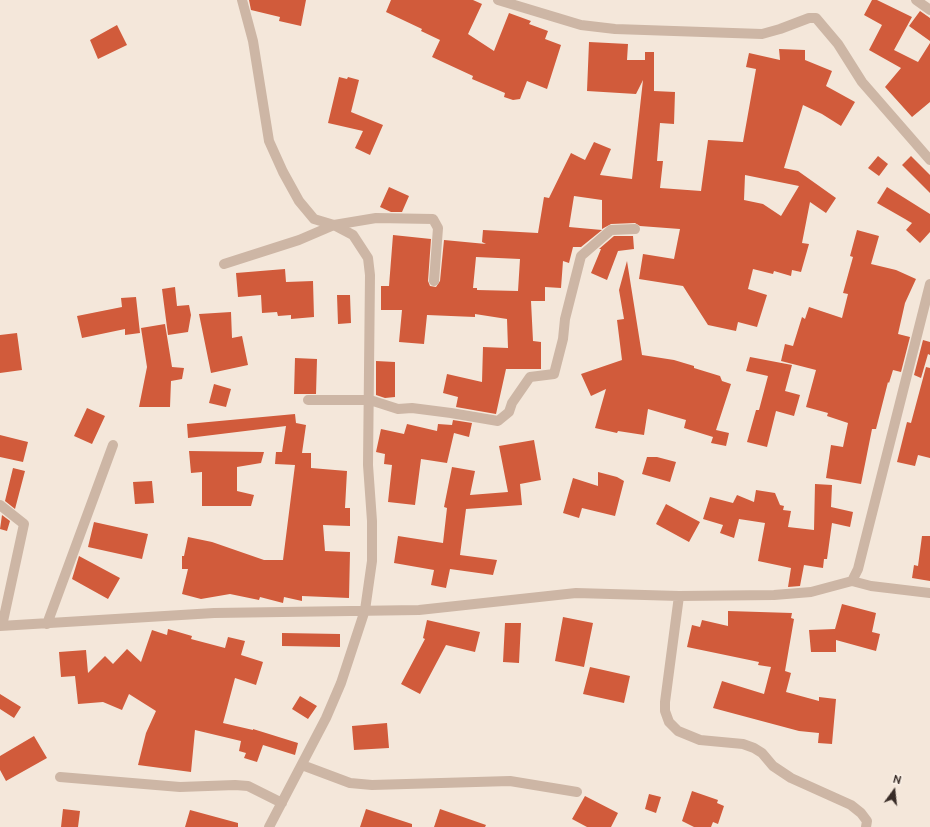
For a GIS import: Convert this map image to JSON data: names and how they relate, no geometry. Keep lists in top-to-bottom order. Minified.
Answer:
{"north":"top"}
